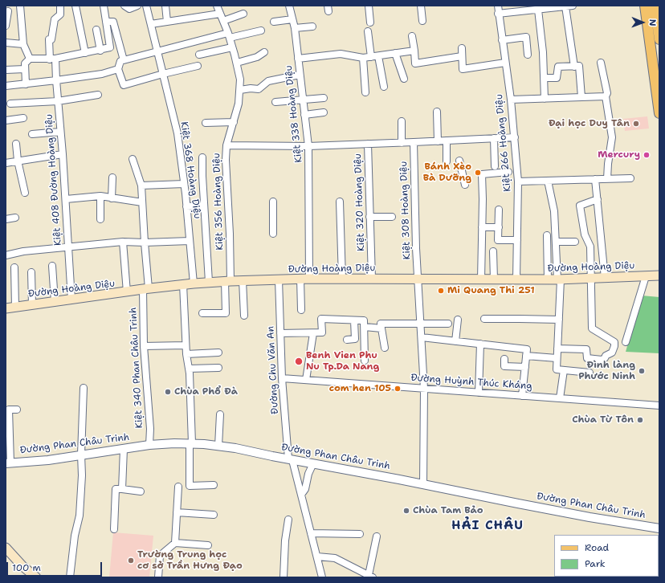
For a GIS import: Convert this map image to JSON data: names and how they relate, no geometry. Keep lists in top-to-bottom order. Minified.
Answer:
{"streets":{"main road":["Đường Hoàng Diệu"],"street":["Kiệt 338 Hoàng Diệu","Kiệt 266 Hoàng Diệu","Kiệt 368 Hoàng Diệu","Kiệt 408 Đường Hoàng Diệu","Kiệt 356 Hoàng Diệu","Kiệt 320 Hoàng Diệu","Kiệt 308 Hoàng Diệu","Kiệt 340 Phan Châu Trinh","Đường Chu Văn An","Đường Huỳnh Thúc Kháng","Đường Phan Châu Trinh"]},"crossings":[["Kiệt 338 Hoàng Diệu","Đường Hoàng Diệu"],["Kiệt 266 Hoàng Diệu","Đường Hoàng Diệu"],["Kiệt 368 Hoàng Diệu","Đường Hoàng Diệu"],["Kiệt 408 Đường Hoàng Diệu","Đường Hoàng Diệu"],["Kiệt 356 Hoàng Diệu","Đường Hoàng Diệu"],["Kiệt 320 Hoàng Diệu","Đường Hoàng Diệu"],["Kiệt 308 Hoàng Diệu","Đường Hoàng Diệu"],["Kiệt 308 Hoàng Diệu","Đường Huỳnh Thúc Kháng"],["Kiệt 308 Hoàng Diệu","Đường Phan Châu Trinh"],["Đường Hoàng Diệu","Kiệt 340 Phan Châu Trinh"],["Đường Hoàng Diệu","Đường Chu Văn An"],["Kiệt 340 Phan Châu Trinh","Đường Phan Châu Trinh"],["Đường Chu Văn An","Đường Huỳnh Thúc Kháng"],["Đường Chu Văn An","Đường Phan Châu Trinh"]],"districts":["HẢI CHÂU"],"places":["Đại học Duy Tân","Mercury","Bánh Xèo Bà Dưỡng","Mi Quang Thi 251","Benh Vien Phu Nu Tp.Da Nang","Đình làng Phước Ninh","com hen 105","Chùa Phổ Đà","Chùa Từ Tôn","Chùa Tam Bảo","Trường Trung học cơ sở Trần Hưng Đạo"],"legend":["Road","Park"],"scale_bar":"100 m","north":"right"}
